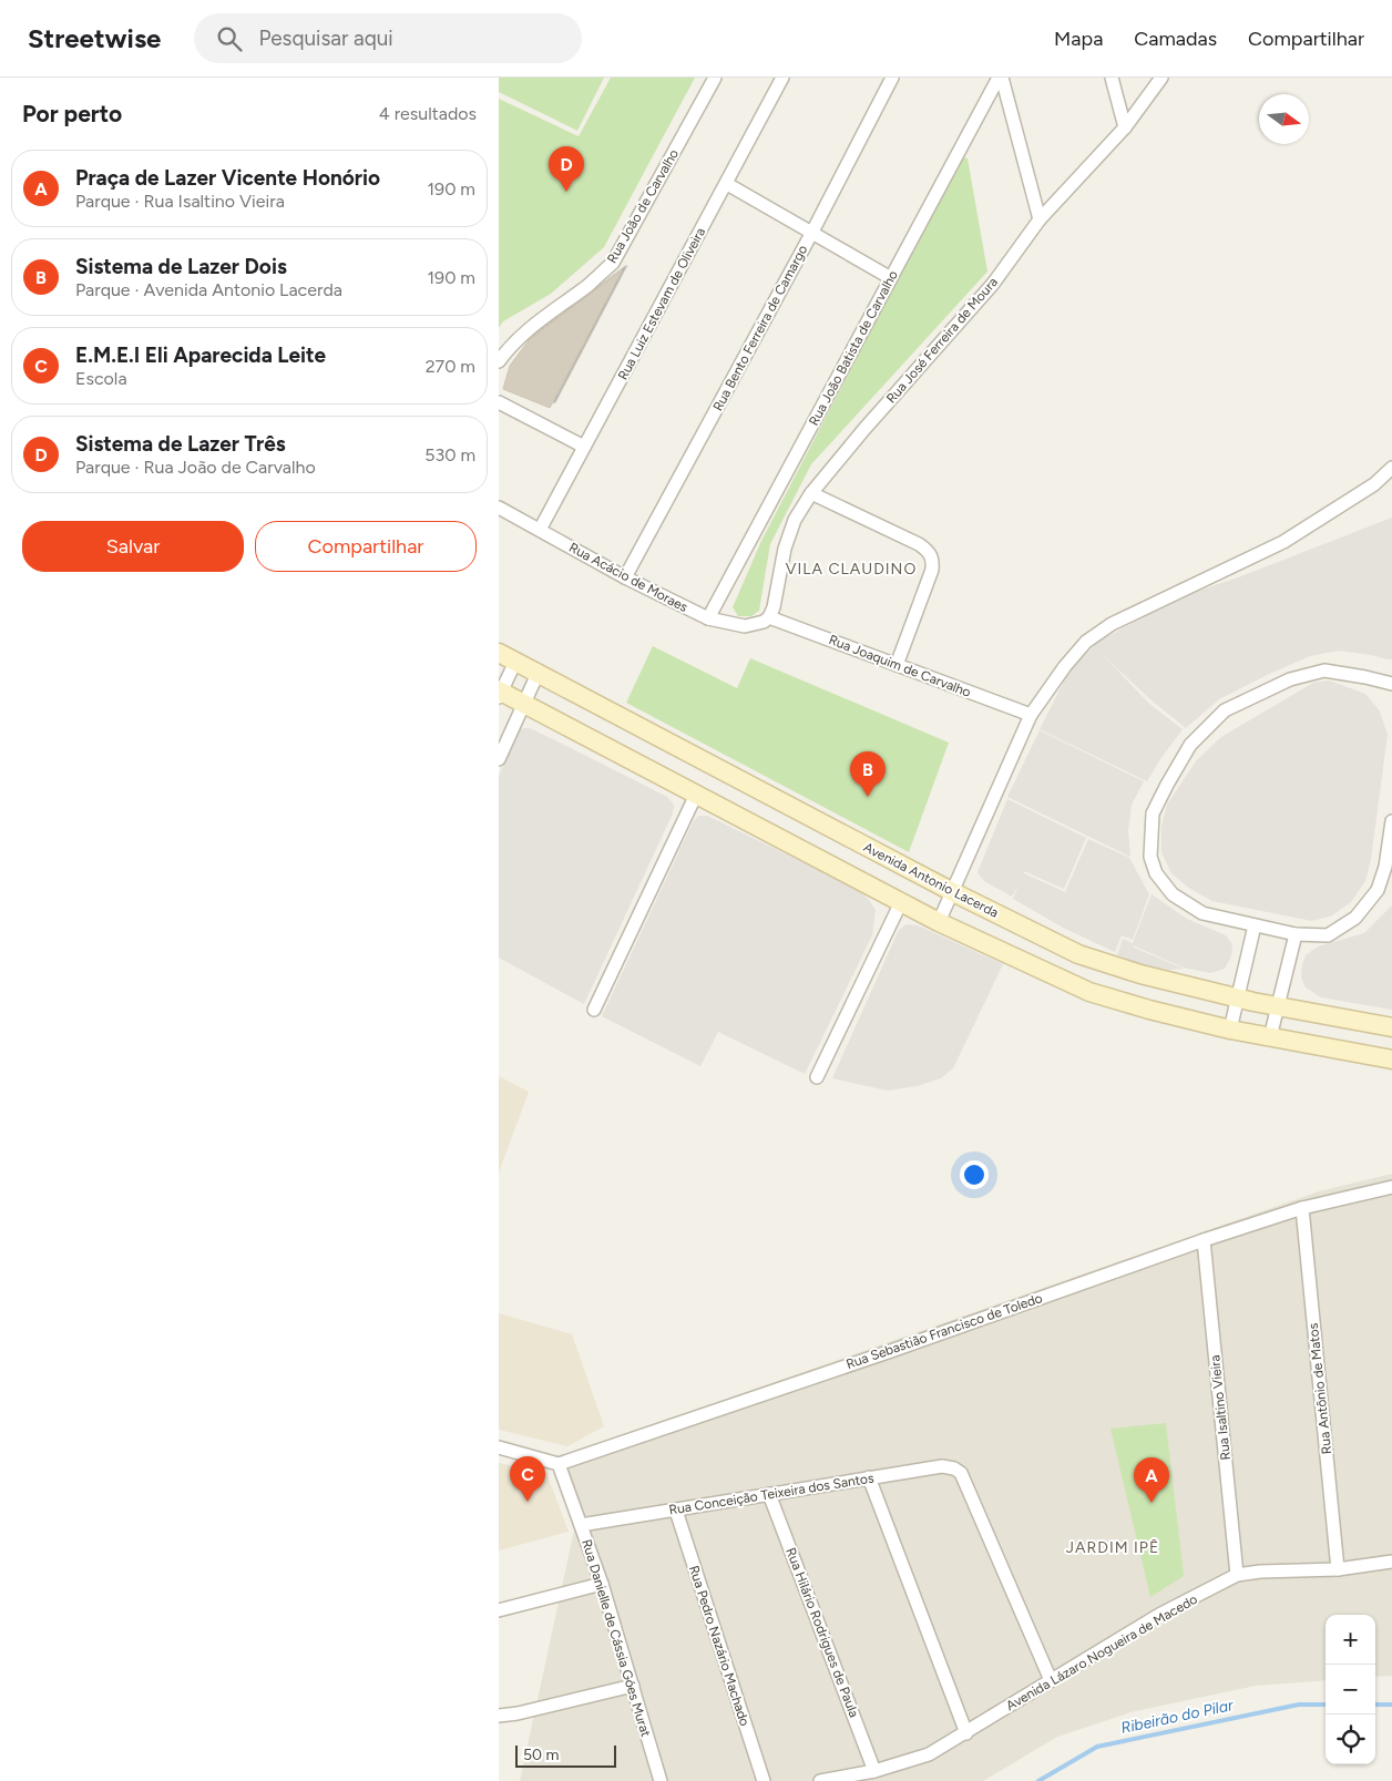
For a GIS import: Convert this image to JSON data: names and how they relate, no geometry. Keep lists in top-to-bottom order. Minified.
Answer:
{"streets":{"main road":["Avenida Antonio Lacerda"],"street":["Rua João de Carvalho","Rua Luiz Estevam de Oliveira","Rua Bento Ferreira de Camargo","Rua José Ferreira de Moura","Rua João Batista de Carvalho","Rua Acácio de Moraes","Rua Joaquim de Carvalho","Rua Sebastião Francisco de Toledo","Rua Antônio de Matos","Rua Isaltino Vieira","Rua Conceição Teixeira dos Santos","Rua Hilário Rodrigues de Paula","Rua Danielle de Cássia Góes Murat","Rua Pedro Nazário Machado","Avenida Lázaro Nogueira de Macedo"]},"crossings":[["Rua Luiz Estevam de Oliveira","Rua Acácio de Moraes"],["Rua Bento Ferreira de Camargo","Rua Acácio de Moraes"],["Rua José Ferreira de Moura","Rua Acácio de Moraes"],["Rua José Ferreira de Moura","Rua Joaquim de Carvalho"],["Rua João Batista de Carvalho","Rua Acácio de Moraes"],["Rua Acácio de Moraes","Rua Joaquim de Carvalho"],["Rua Sebastião Francisco de Toledo","Rua Antônio de Matos"],["Rua Sebastião Francisco de Toledo","Rua Isaltino Vieira"],["Rua Sebastião Francisco de Toledo","Rua Danielle de Cássia Góes Murat"],["Rua Antônio de Matos","Avenida Lázaro Nogueira de Macedo"],["Rua Isaltino Vieira","Avenida Lázaro Nogueira de Macedo"],["Rua Conceição Teixeira dos Santos","Rua Hilário Rodrigues de Paula"],["Rua Conceição Teixeira dos Santos","Rua Danielle de Cássia Góes Murat"],["Rua Conceição Teixeira dos Santos","Rua Pedro Nazário Machado"],["Rua Conceição Teixeira dos Santos","Avenida Lázaro Nogueira de Macedo"],["Rua Hilário Rodrigues de Paula","Avenida Lázaro Nogueira de Macedo"]],"districts":["VILA CLAUDINO","JARDIM IPÊ"],"water":["Ribeirão do Pilar"],"scale_bar":"50 m","north":"right","page":{"header":"Streetwise","search":"Pesquisar aqui","nav":["Mapa","Camadas","Compartilhar"],"heading":["Por perto","4 resultados"],"pins":["D","B","C","A"],"list":[{"mark":"A","name":"Praça de Lazer Vicente Honório","note":"Parque · Rua Isaltino Vieira","value":"190 m"},{"mark":"B","name":"Sistema de Lazer Dois","note":"Parque · Avenida Antonio Lacerda","value":"190 m"},{"mark":"C","name":"E.M.E.I Eli Aparecida Leite","note":"Escola","value":"270 m"},{"mark":"D","name":"Sistema de Lazer Três","note":"Parque · Rua João de Carvalho","value":"530 m"}],"buttons":["Salvar","Compartilhar"],"map_buttons":["+","−"],"scale":"50 m"}}
